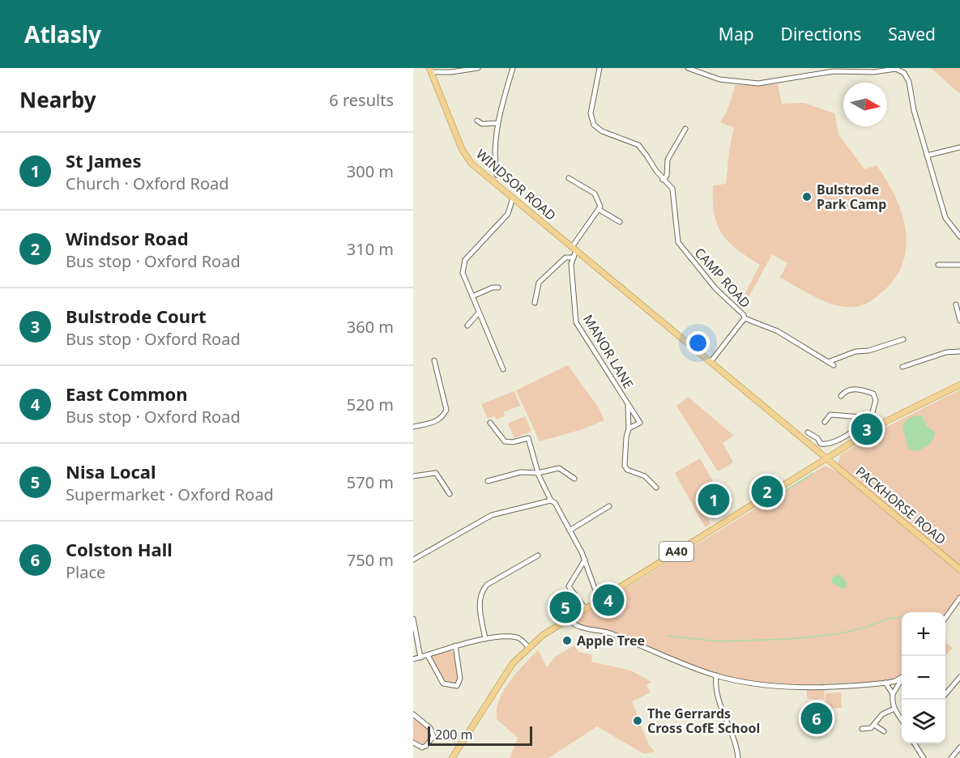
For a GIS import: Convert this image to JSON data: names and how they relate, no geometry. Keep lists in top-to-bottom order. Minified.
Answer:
{"streets":{"main road":["WINDSOR ROAD","PACKHORSE ROAD","A40"],"street":["CAMP ROAD","MANOR LANE"]},"crossings":[["WINDSOR ROAD","CAMP ROAD"],["WINDSOR ROAD","MANOR LANE"],["WINDSOR ROAD","PACKHORSE ROAD"],["WINDSOR ROAD","A40"],["PACKHORSE ROAD","A40"]],"places":["Bulstrode Park Camp","Apple Tree","The Gerrards Cross CofE School"],"scale_bar":"200 m","north":"right","page":{"header":"Atlasly","nav":["Map","Directions","Saved"],"heading":["Nearby","6 results"],"list":[{"mark":"1","name":"St James","note":"Church · Oxford Road","value":"300 m"},{"mark":"2","name":"Windsor Road","note":"Bus stop · Oxford Road","value":"310 m"},{"mark":"3","name":"Bulstrode Court","note":"Bus stop · Oxford Road","value":"360 m"},{"mark":"4","name":"East Common","note":"Bus stop · Oxford Road","value":"520 m"},{"mark":"5","name":"Nisa Local","note":"Supermarket · Oxford Road","value":"570 m"},{"mark":"6","name":"Colston Hall","note":"Place","value":"750 m"}],"pins":["3","2","1","4","5","6"],"map_buttons":["+","−"],"scale":"200 m"}}
